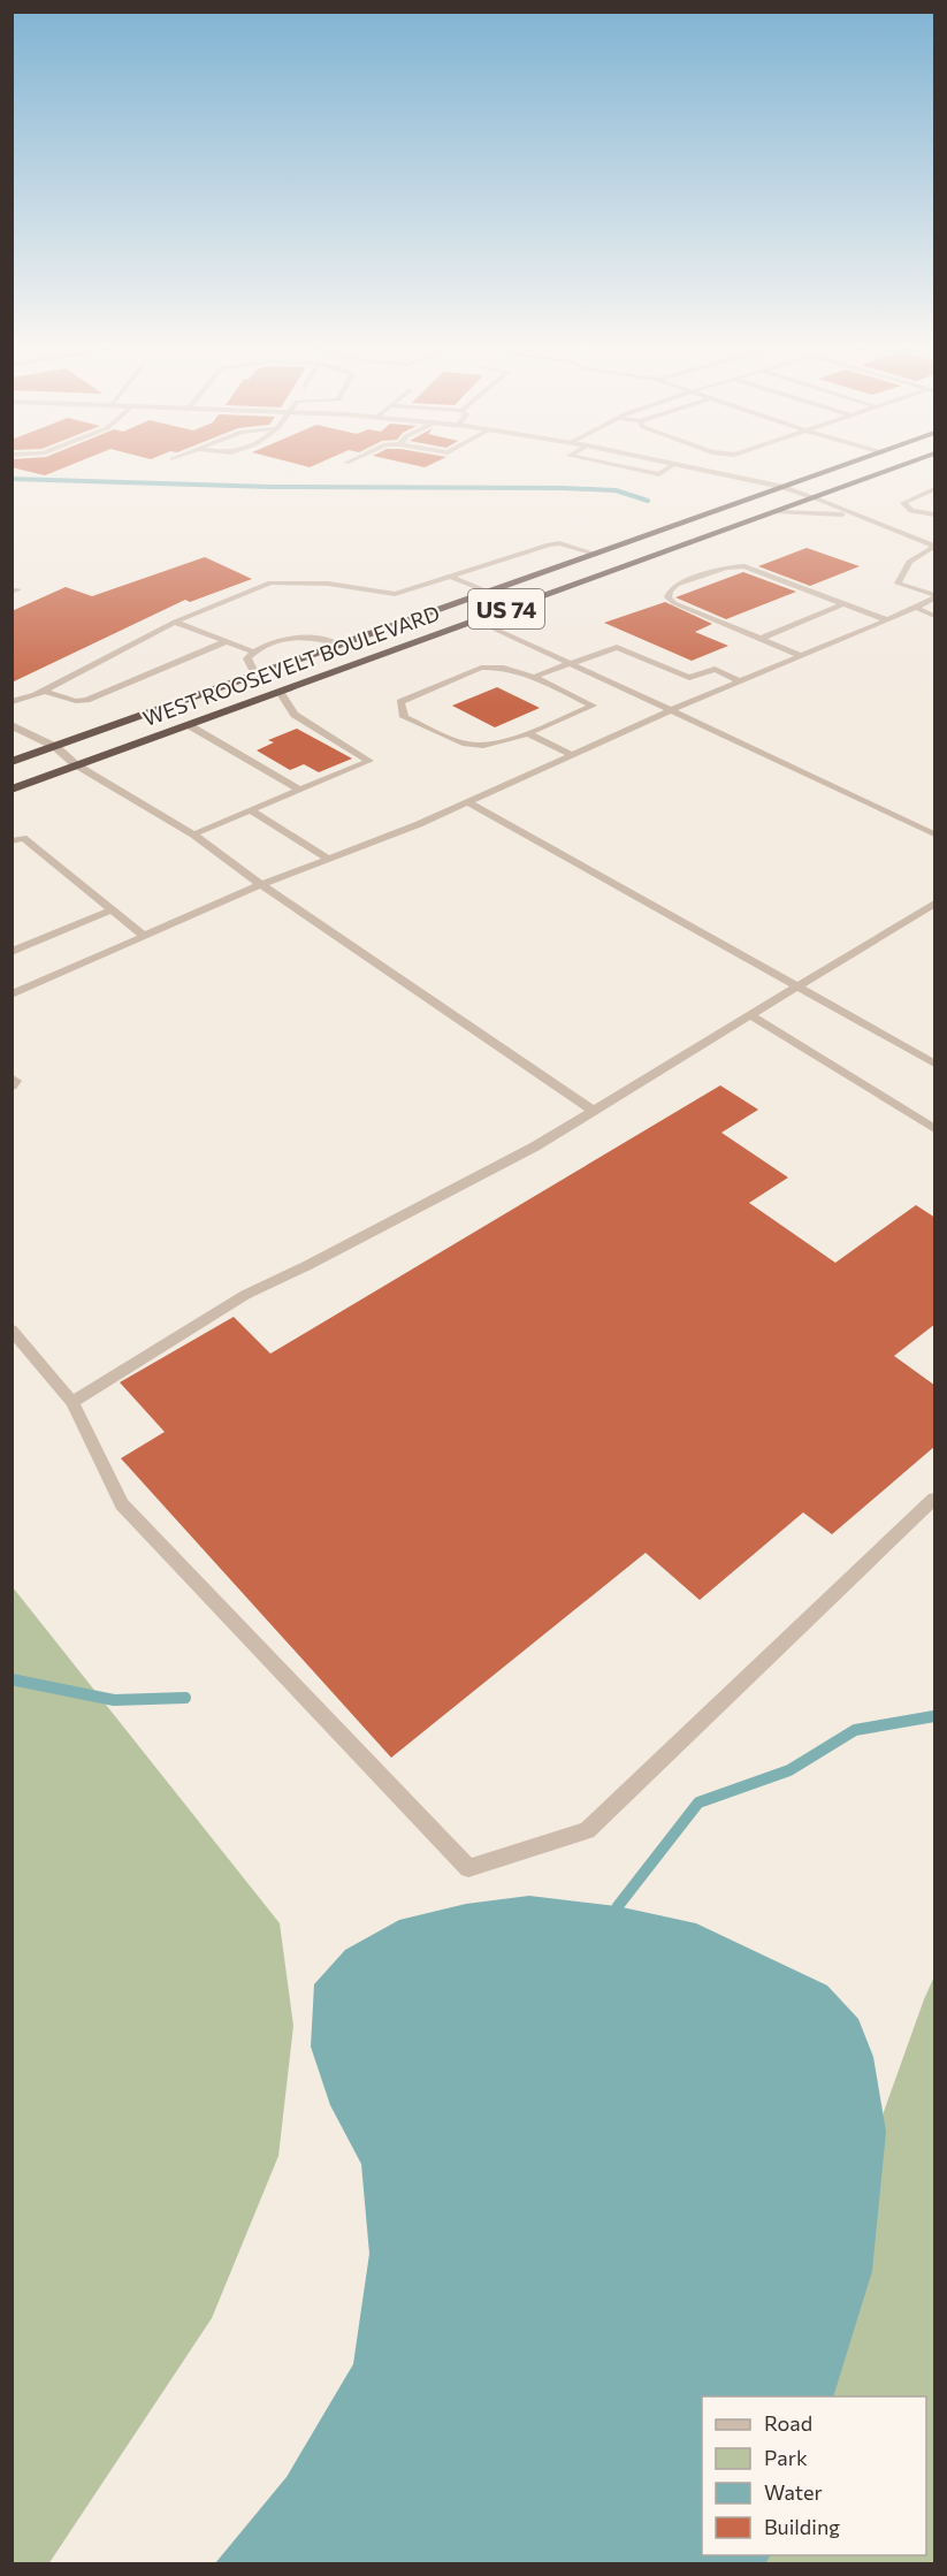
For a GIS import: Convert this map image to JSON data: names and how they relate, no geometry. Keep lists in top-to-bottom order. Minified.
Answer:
{"streets":{"highway":["US 74","WEST ROOSEVELT BOULEVARD"]},"legend":["Road","Park","Water","Building"]}
